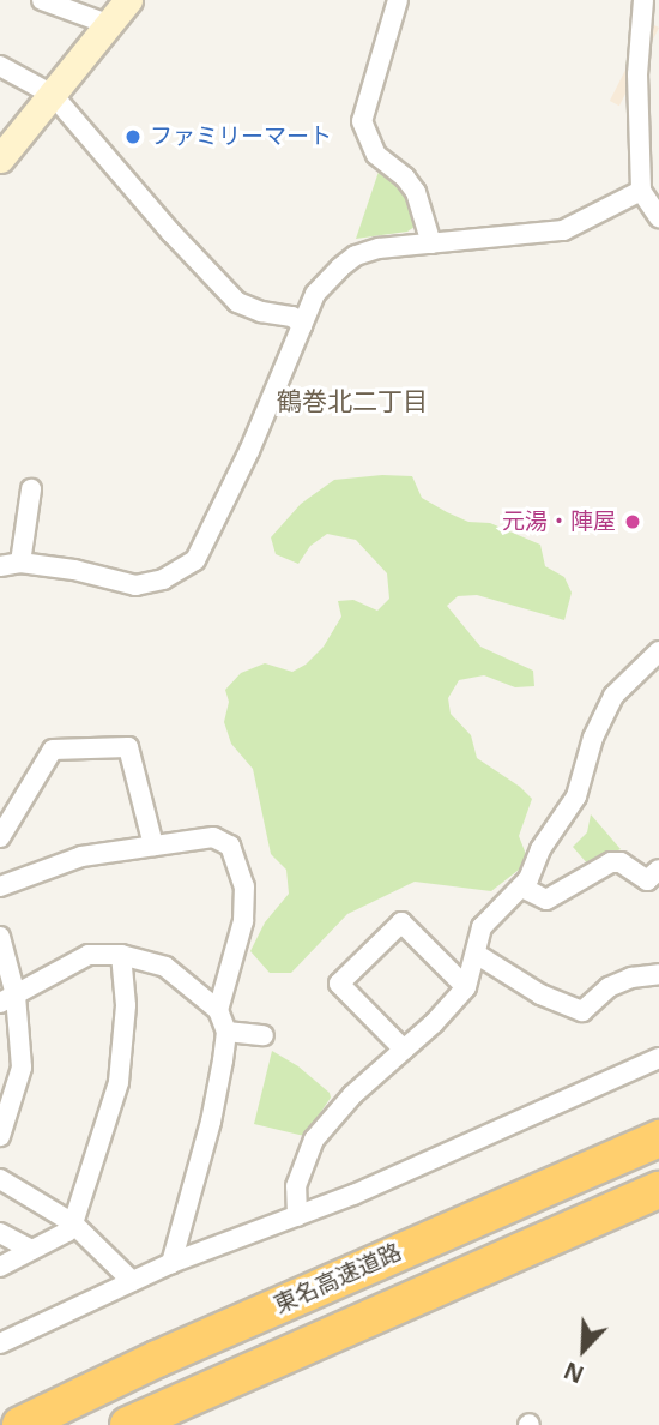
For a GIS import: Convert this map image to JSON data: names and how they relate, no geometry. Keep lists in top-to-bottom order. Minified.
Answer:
{"streets":{"highway":["東名高速道路"]},"districts":["鶴巻北二丁目"],"places":["ファミリーマート","元湯・陣屋"],"north":"bottom left"}
